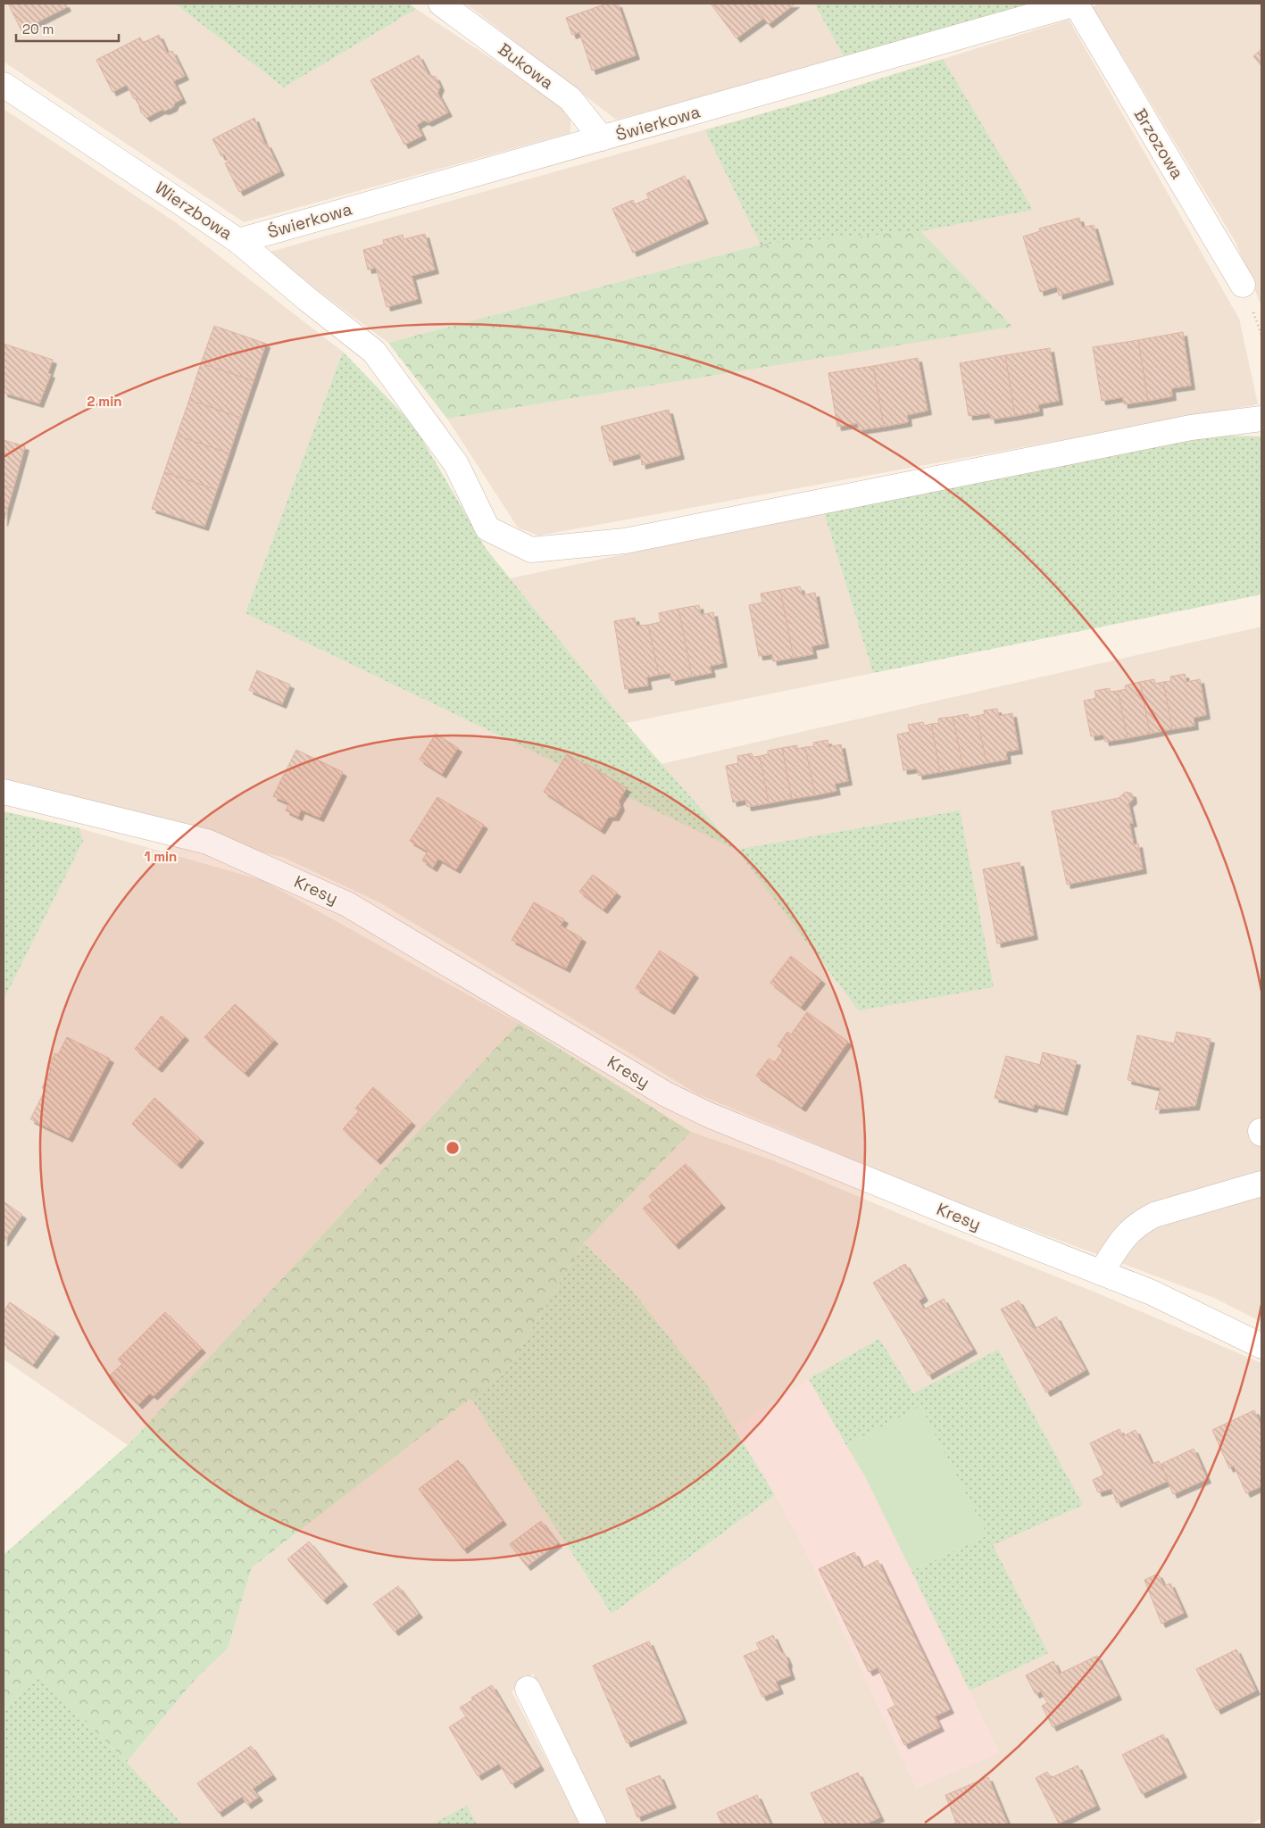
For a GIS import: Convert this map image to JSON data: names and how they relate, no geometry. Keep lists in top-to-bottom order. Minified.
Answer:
{"streets":{"street":["Bukowa","Świerkowa","Brzozowa","Wierzbowa","Kresy"]},"crossings":[["Bukowa","Świerkowa"],["Świerkowa","Brzozowa"],["Świerkowa","Wierzbowa"]],"scale_bar":"20 m","rings":["2 min","1 min"]}
